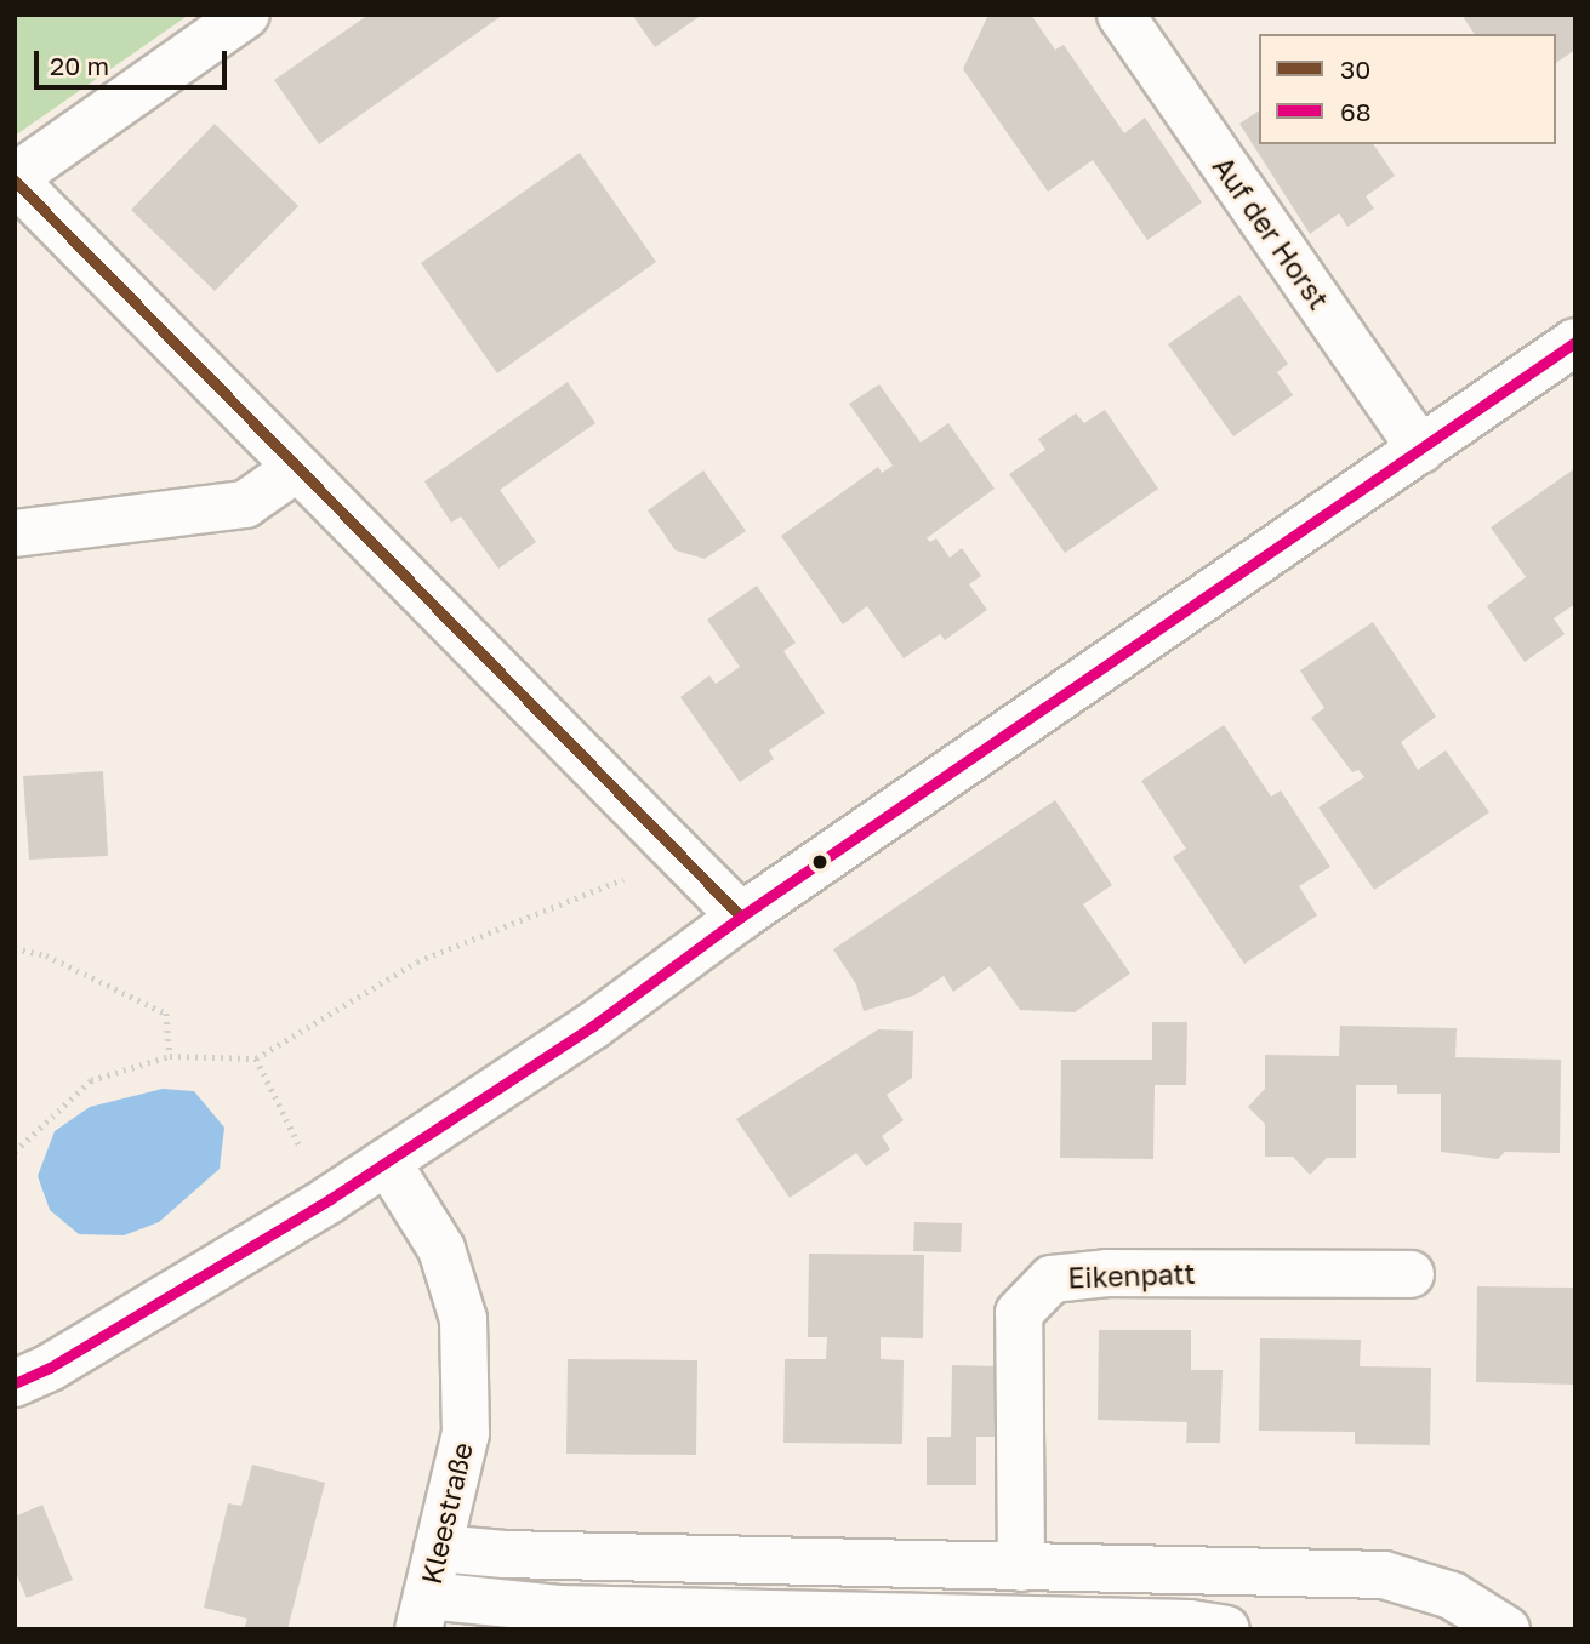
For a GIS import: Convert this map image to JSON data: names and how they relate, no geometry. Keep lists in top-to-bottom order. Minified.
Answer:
{"streets":{"street":["Auf der Horst","Eikenpatt","Kleestraße"]},"lines":["transit line 30","transit line 68"],"legend":["30","68"],"scale_bar":"20 m"}
